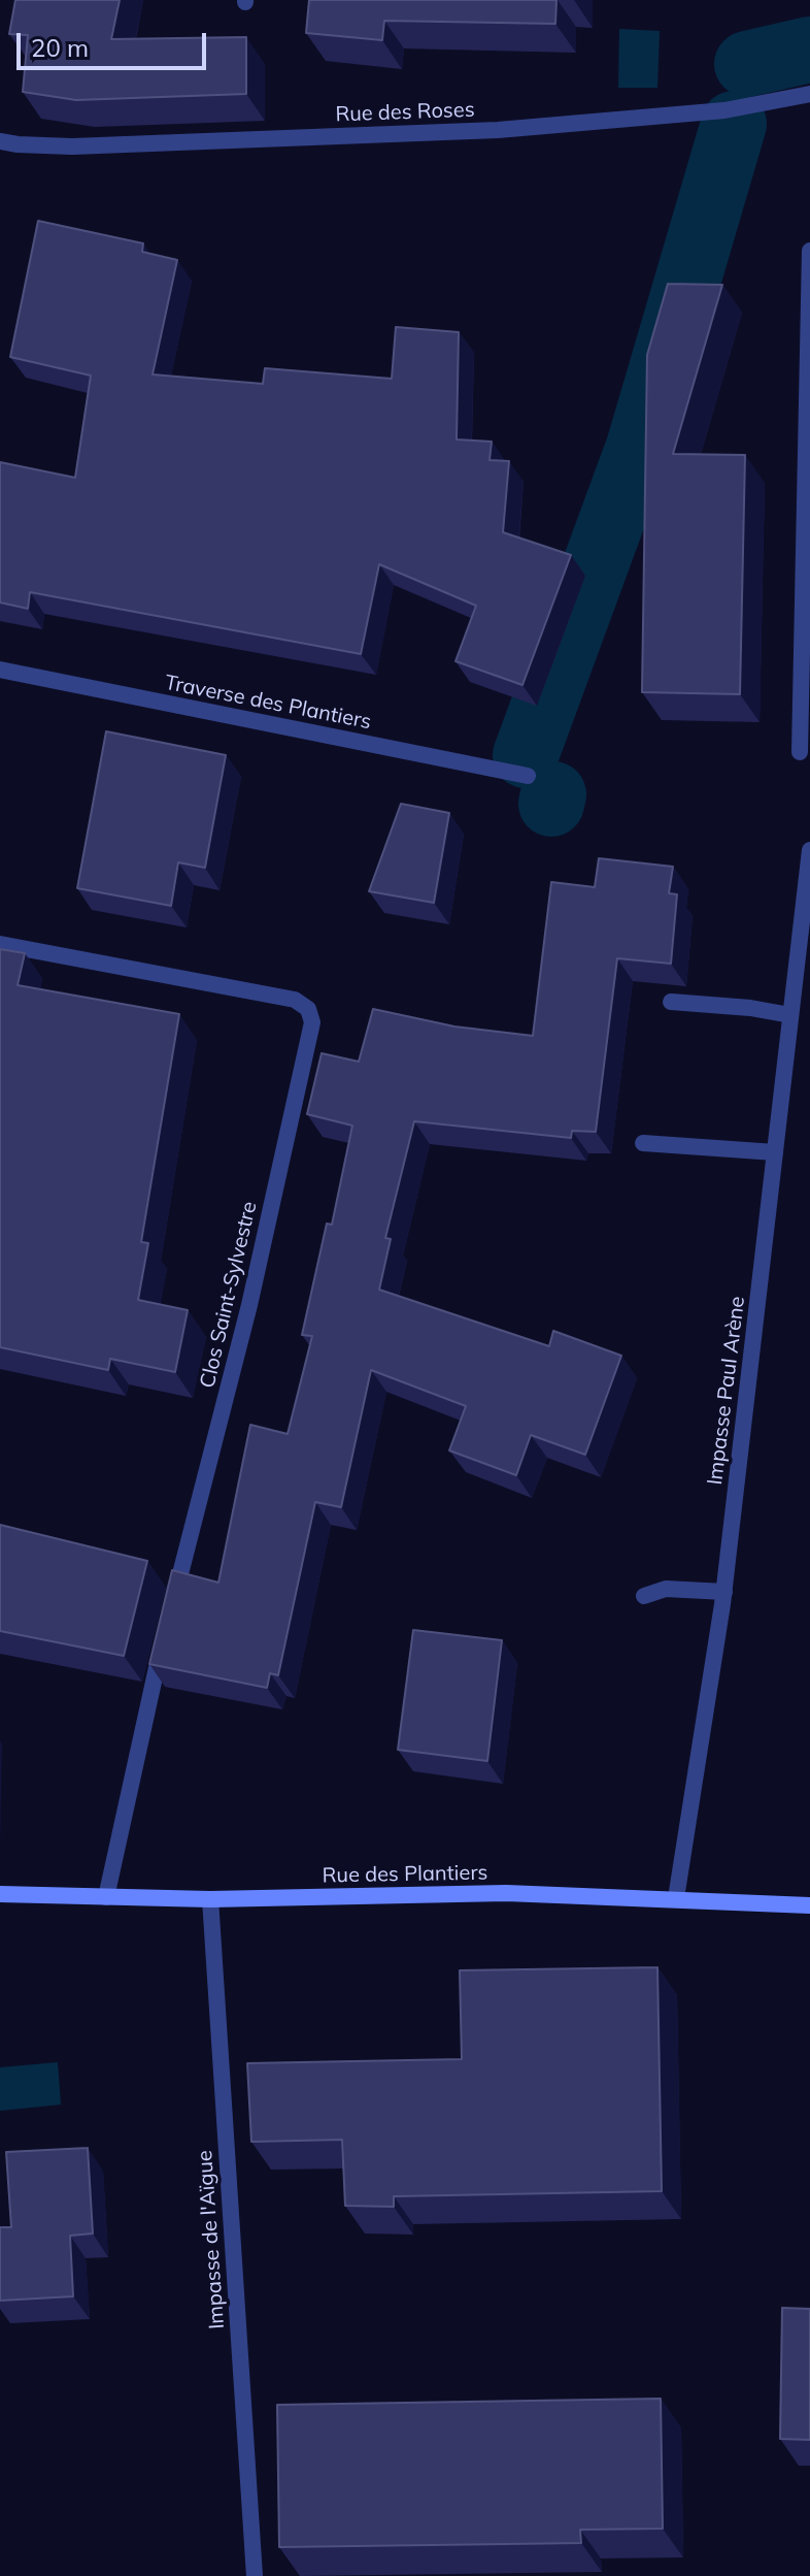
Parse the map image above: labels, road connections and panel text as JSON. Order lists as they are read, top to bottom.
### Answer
{
  "streets": {
    "street": [
      "Rue des Roses",
      "Traverse des Plantiers",
      "Clos Saint-Sylvestre",
      "Impasse Paul Arène",
      "Rue des Plantiers",
      "Impasse de l'Aïgue"
    ]
  },
  "crossings": [
    ["Impasse Paul Arène", "Rue des Plantiers"],
    ["Rue des Plantiers", "Impasse de l'Aïgue"]
  ],
  "scale_bar": "20 m"
}
